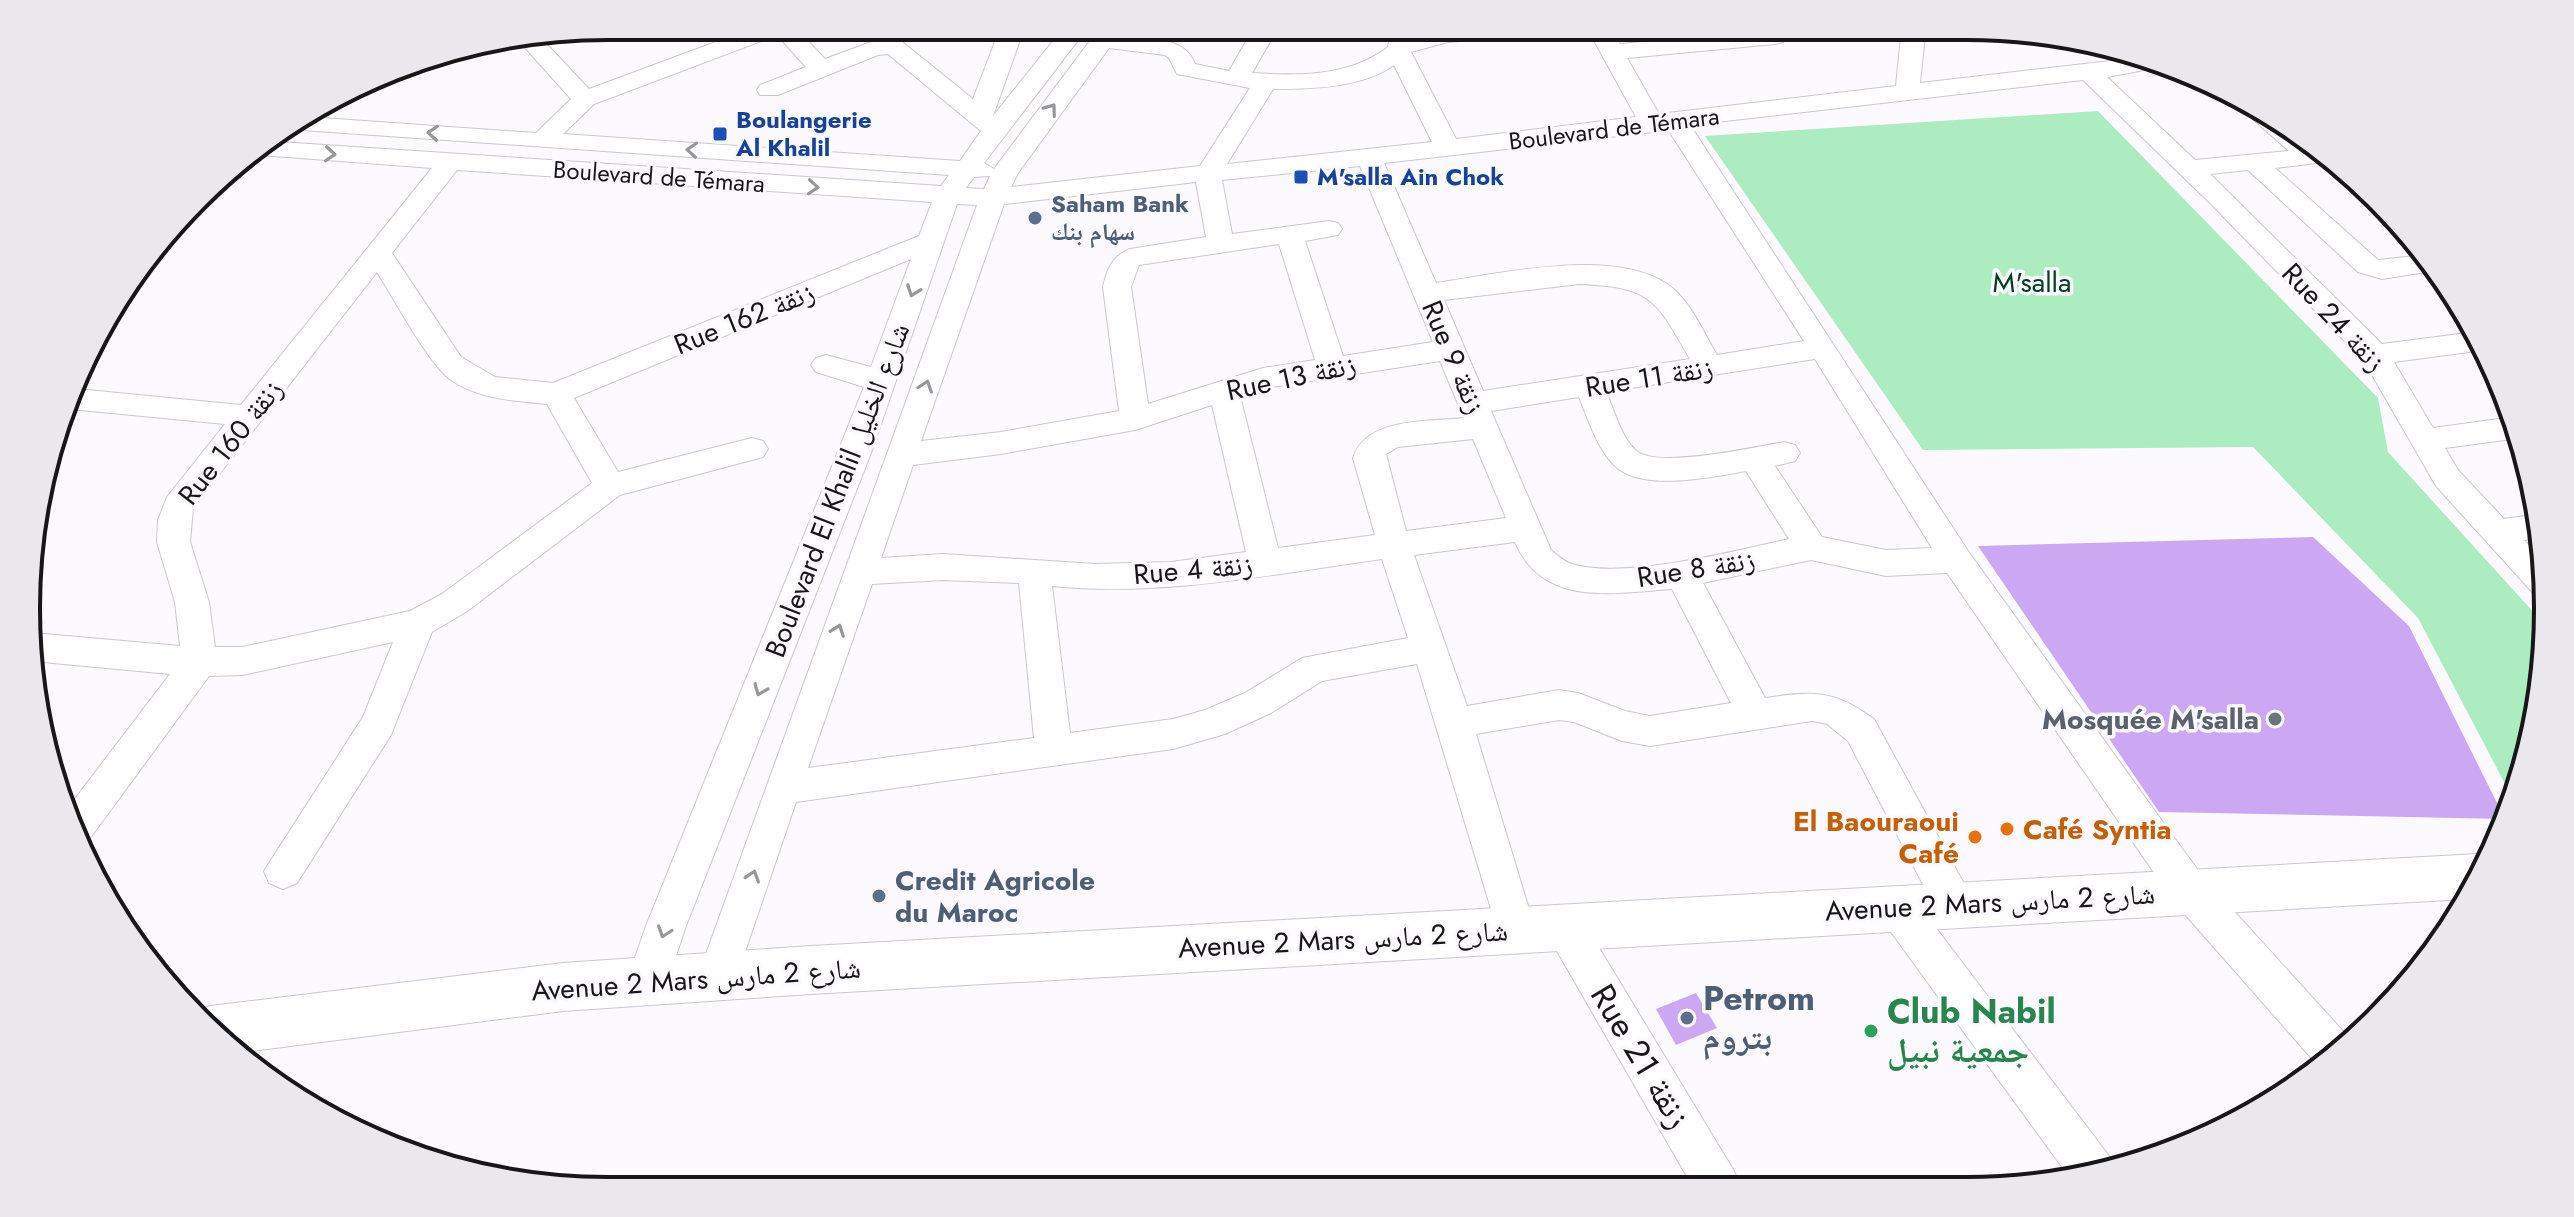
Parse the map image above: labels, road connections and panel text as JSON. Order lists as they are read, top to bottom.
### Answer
{
  "streets": {
    "main road": ["Avenue 2 Mars شارع 2 مارس"],
    "street": [
      "Boulevard de Témara",
      "Rue 24 زنقة",
      "Rue 162 زنقة",
      "Rue 9 زنقة",
      "Rue 13 زنقة",
      "Rue 11 زنقة",
      "Rue 160 زنقة",
      "Boulevard El Khalil شارع الخليل",
      "Rue 8 زنقة",
      "Rue 4 زنقة",
      "Rue 21 زنقة"
    ]
  },
  "crossings": [
    ["Boulevard de Témara", "Rue 24 زنقة"],
    ["Boulevard de Témara", "Rue 9 زنقة"],
    ["Boulevard de Témara", "Rue 160 زنقة"],
    ["Boulevard de Témara", "Boulevard El Khalil شارع الخليل"],
    ["Rue 162 زنقة", "Boulevard El Khalil شارع الخليل"],
    ["Rue 9 زنقة", "Rue 13 زنقة"],
    ["Rue 9 زنقة", "Rue 11 زنقة"],
    ["Rue 9 زنقة", "Rue 8 زنقة"],
    ["Rue 9 زنقة", "Rue 4 زنقة"],
    ["Rue 13 زنقة", "Boulevard El Khalil شارع الخليل"],
    ["Rue 11 زنقة", "Rue 4 زنقة"],
    ["Boulevard El Khalil شارع الخليل", "Rue 4 زنقة"],
    ["Boulevard El Khalil شارع الخليل", "Avenue 2 Mars شارع 2 مارس"],
    ["Rue 8 زنقة", "Rue 4 زنقة"],
    ["Avenue 2 Mars شارع 2 مارس", "Rue 21 زنقة"]
  ],
  "parks": ["M'salla"],
  "places": {
    "transit": ["Boulangerie Al Khalil", "M'salla Ain Chok"],
    "other": [
      "Saham Bank سهام بنك",
      "Mosquée M'salla",
      "Café Syntia",
      "El Baouraoui Café",
      "Credit Agricole du Maroc",
      "Petrom بتروم",
      "Club Nabil جمعية نبيل"
    ]
  }
}
